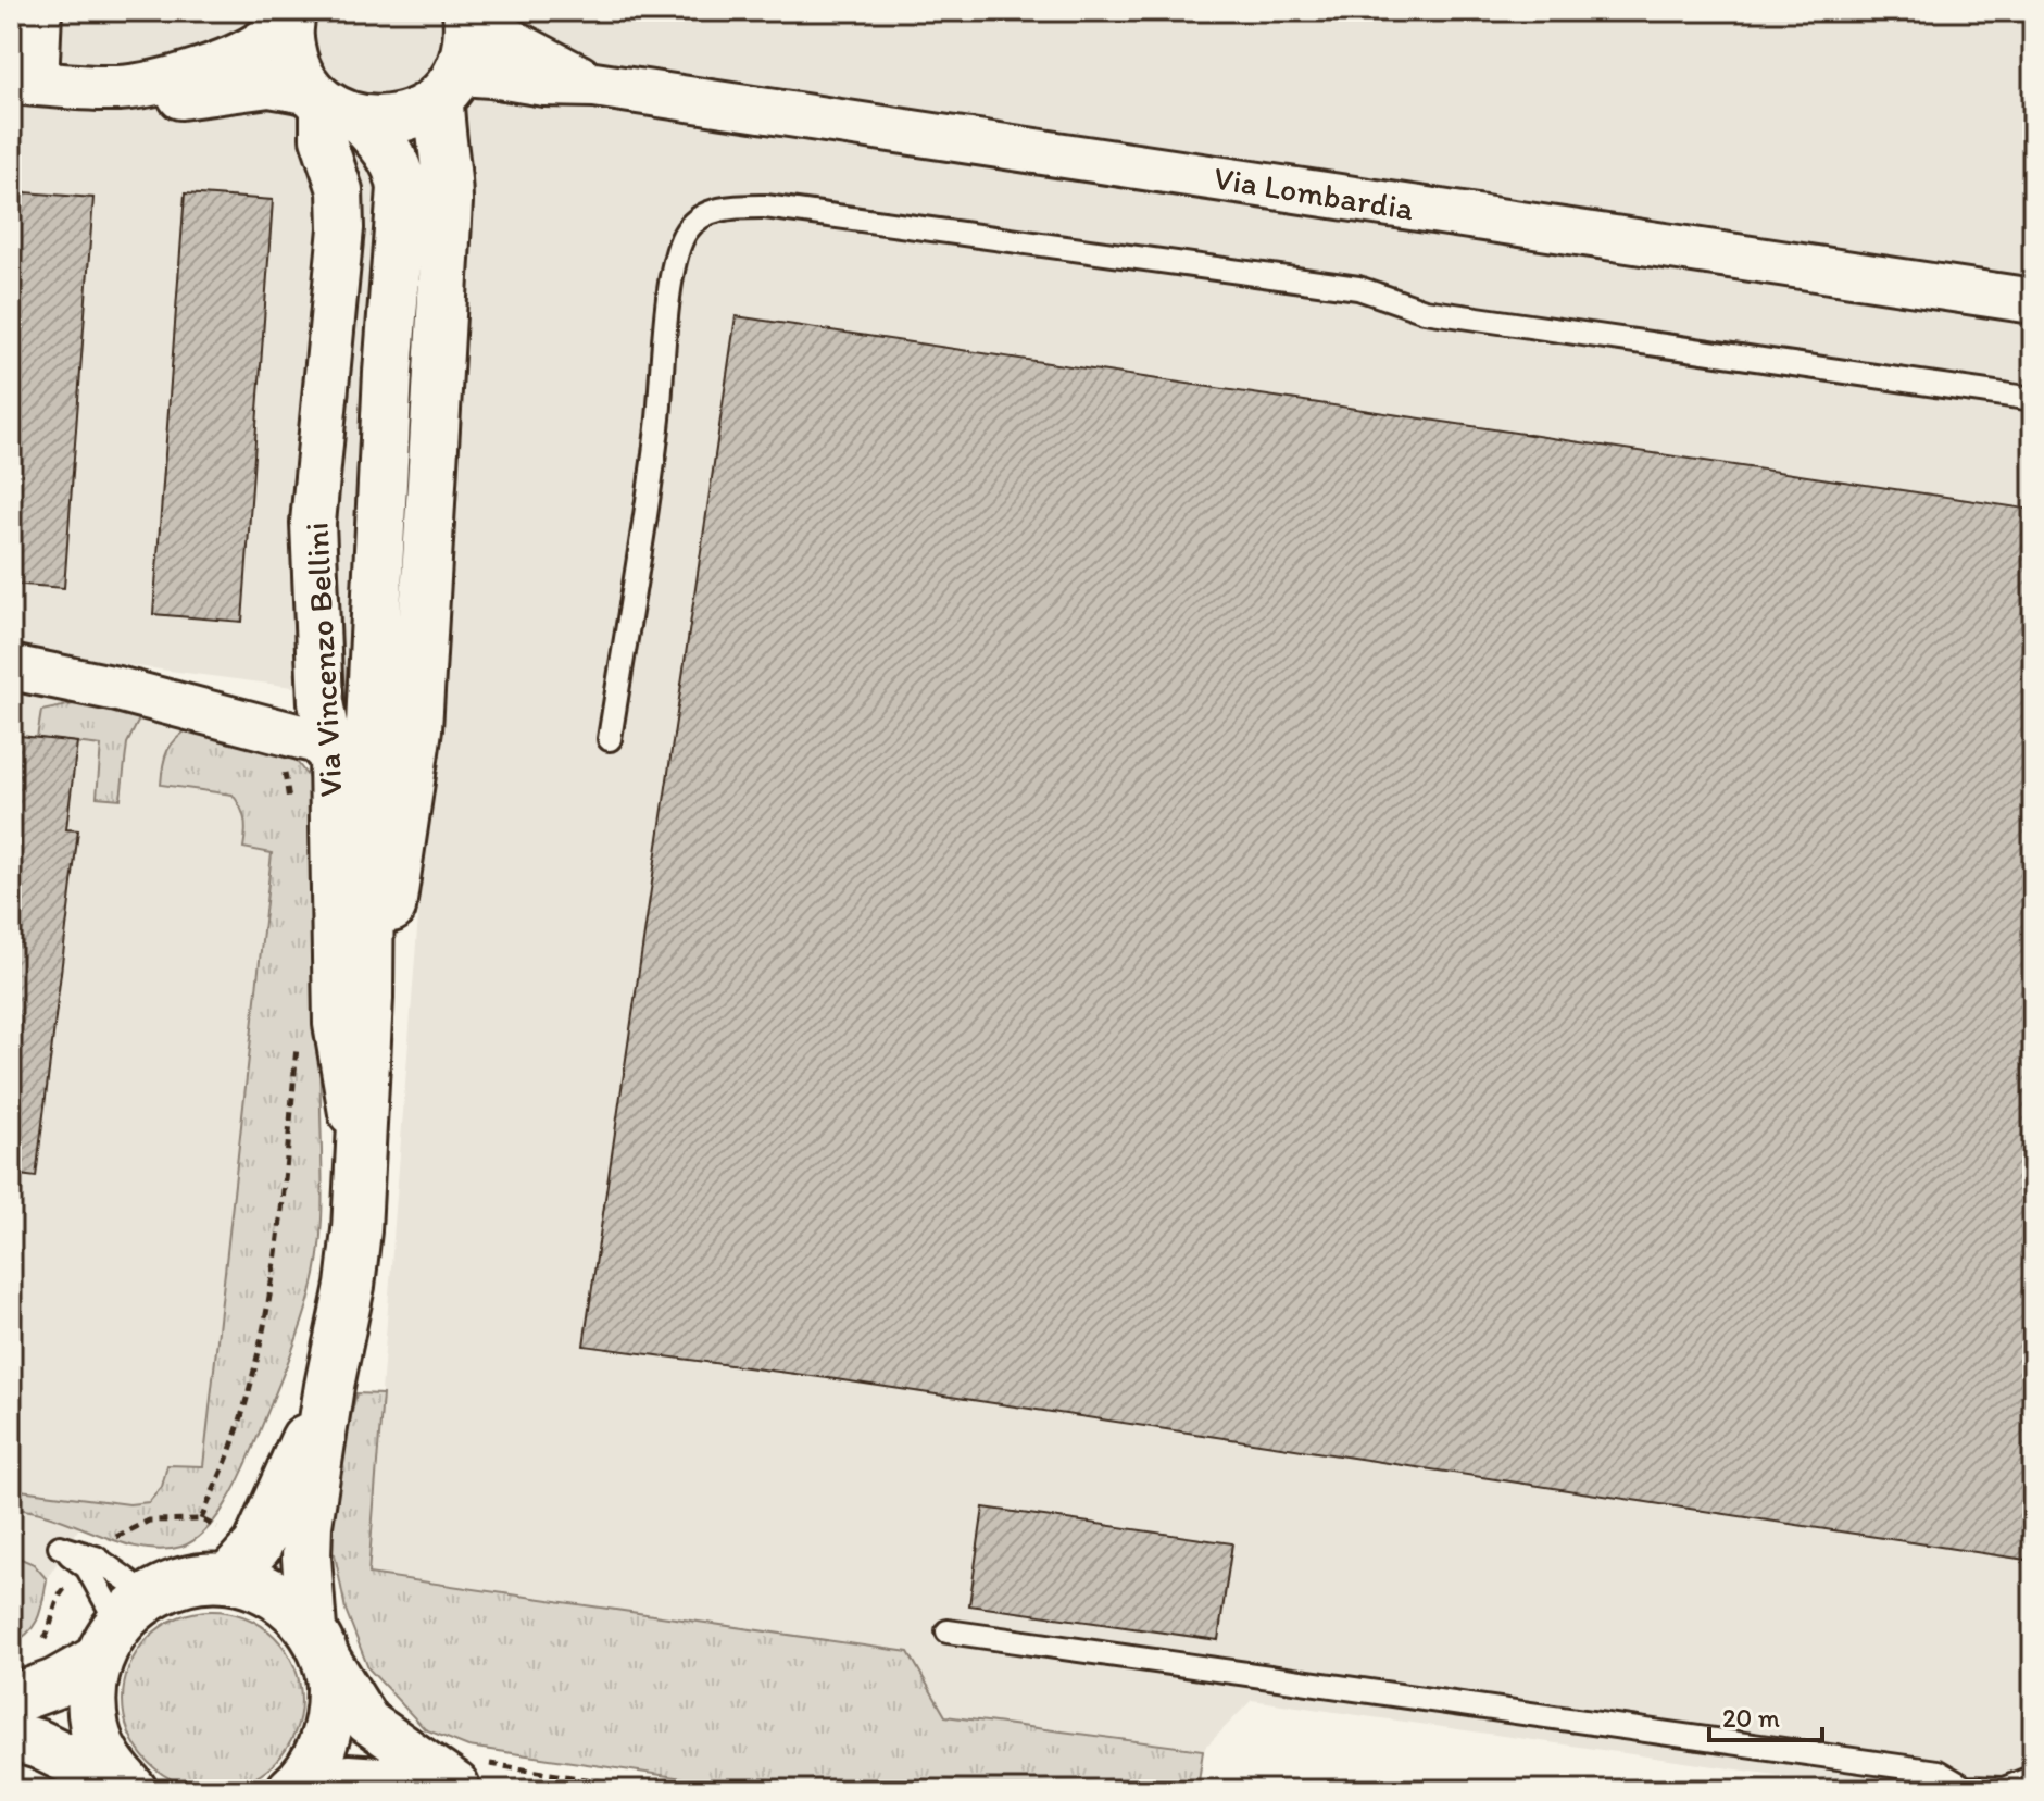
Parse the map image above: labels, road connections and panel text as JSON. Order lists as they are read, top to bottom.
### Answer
{
  "streets": {
    "street": ["Via Lombardia", "Via Vincenzo Bellini"]
  },
  "scale_bar": "20 m"
}
